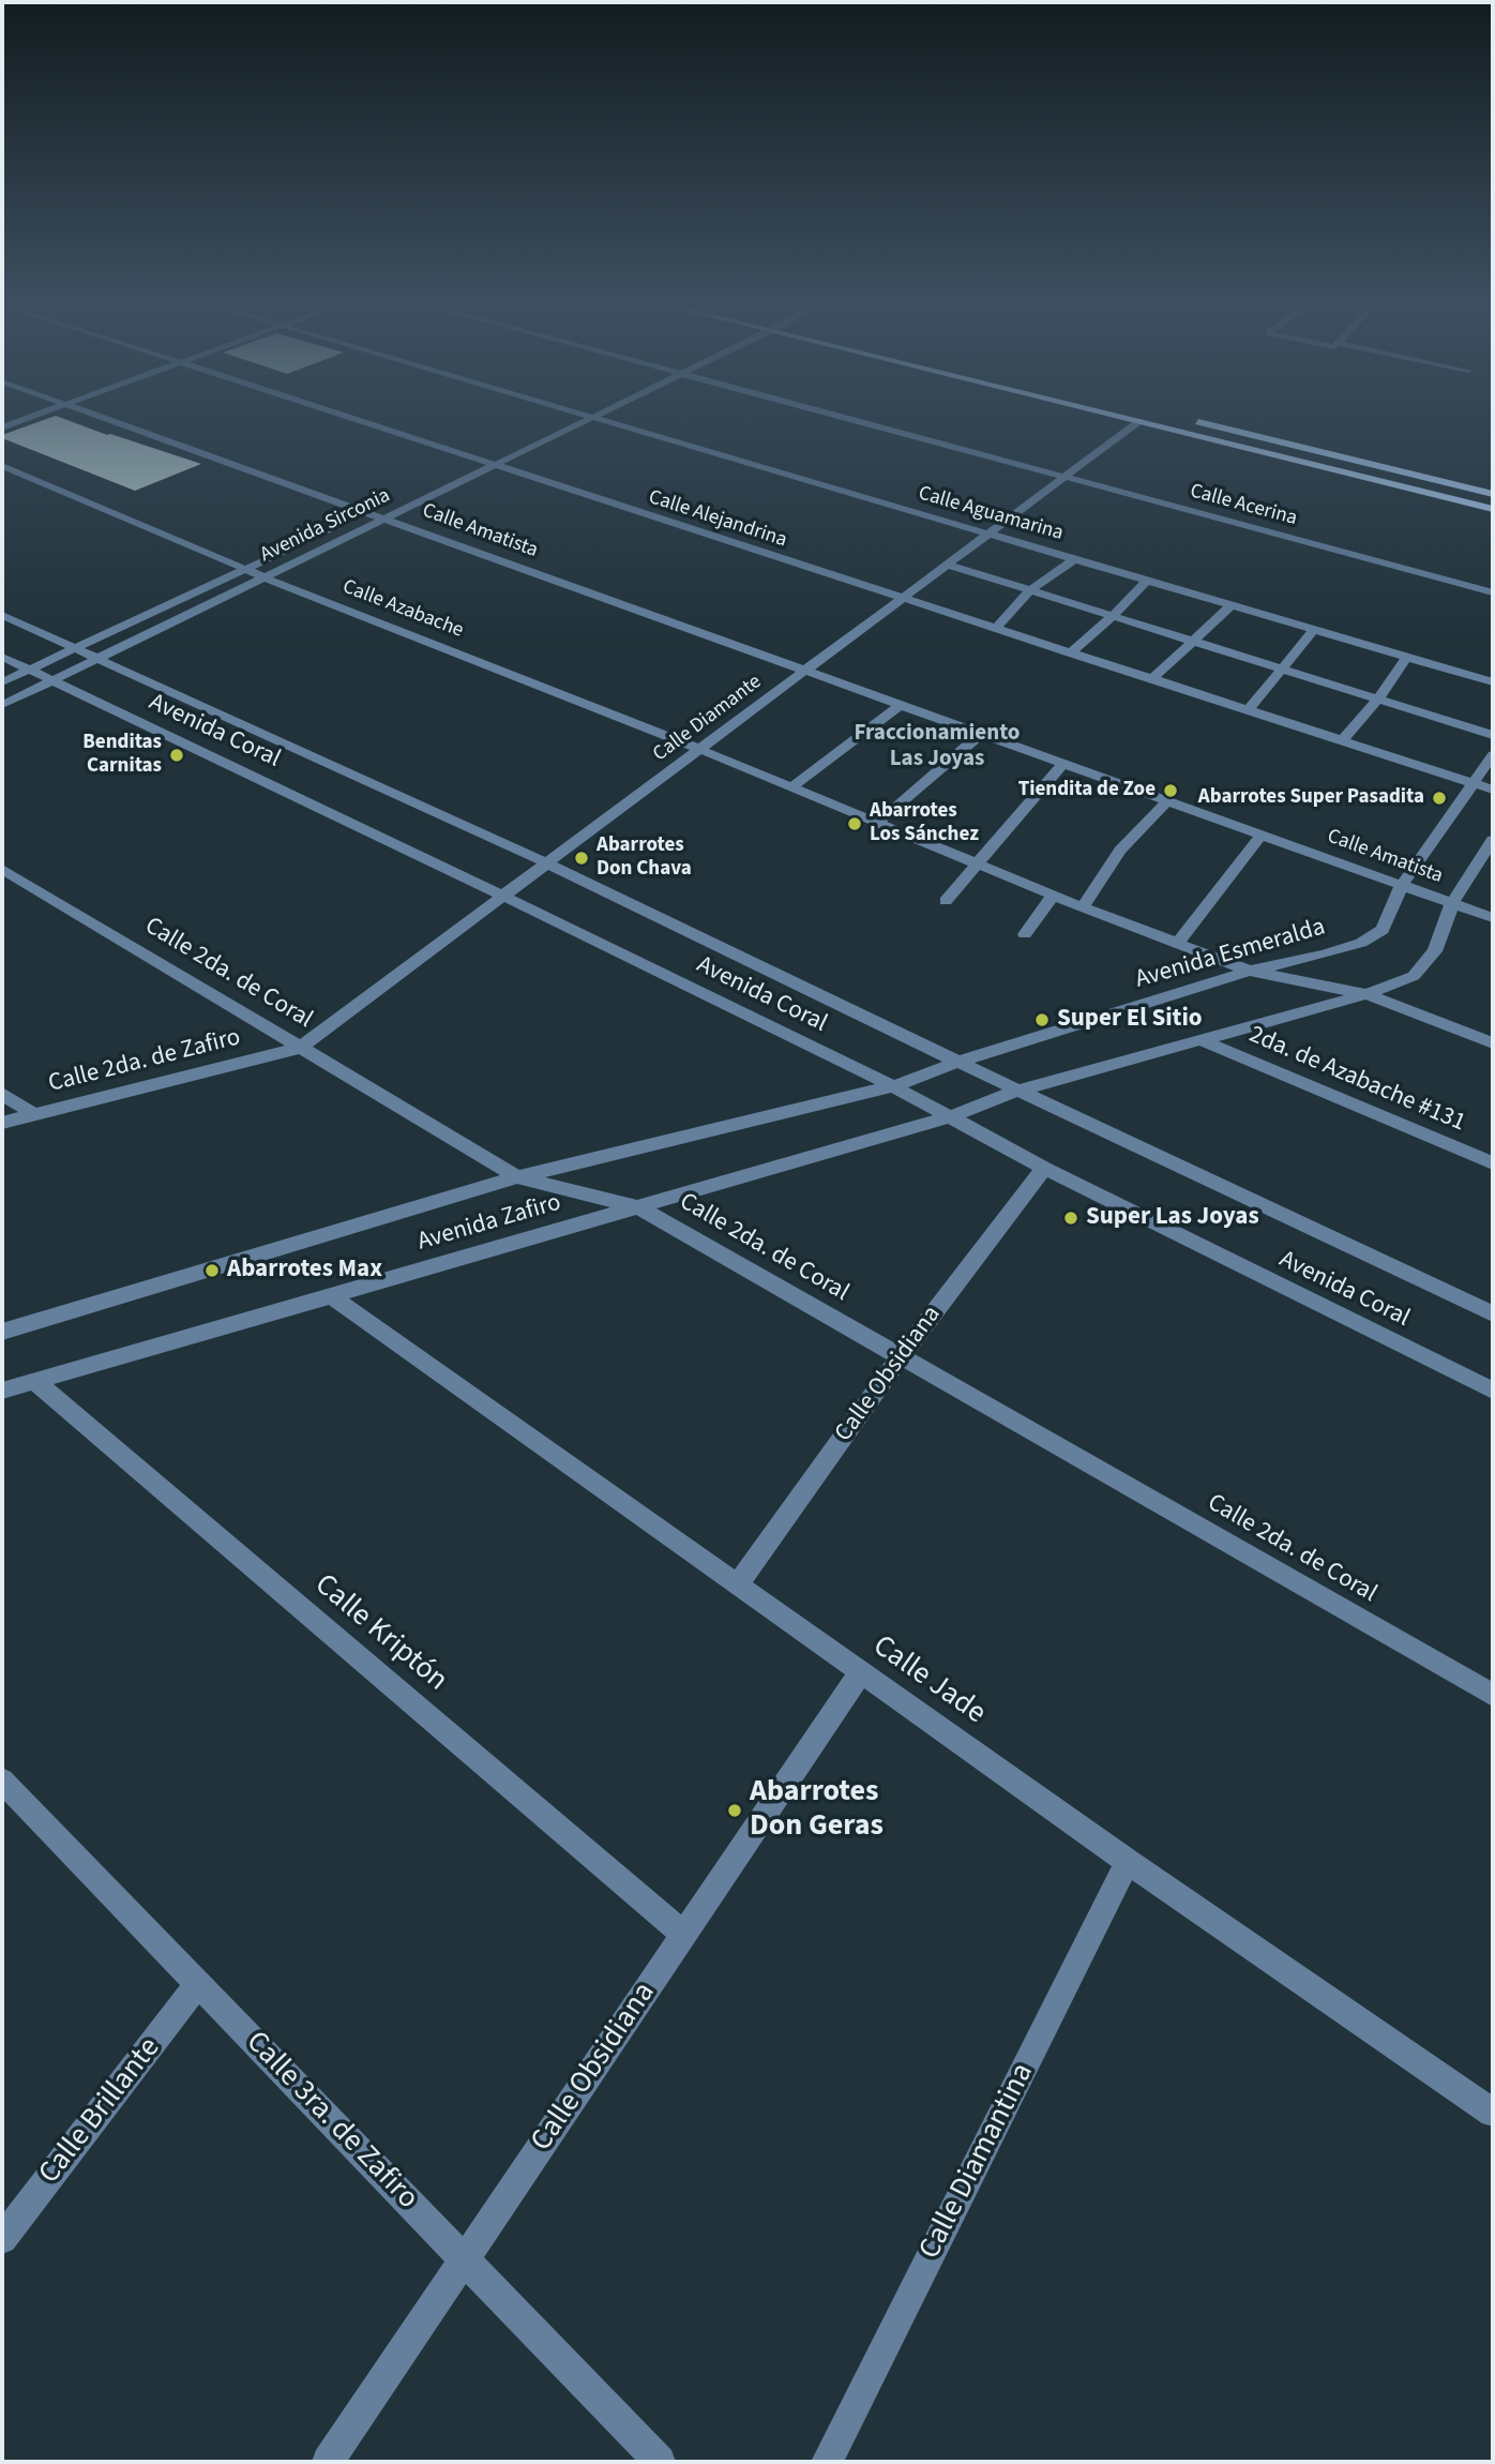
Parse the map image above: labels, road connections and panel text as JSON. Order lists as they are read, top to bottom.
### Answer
{
  "streets": {
    "street": [
      "Calle Acerina",
      "Calle Aguamarina",
      "Calle Alejandrina",
      "Avenida Sirconia",
      "Calle Amatista",
      "Calle Azabache",
      "Calle Diamante",
      "Avenida Coral",
      "Avenida Esmeralda",
      "Calle 2da. de Coral",
      "Calle 2da. de Zafiro",
      "2da. de Azabache #131",
      "Avenida Zafiro",
      "Calle Obsidiana",
      "Calle Kriptón",
      "Calle Jade",
      "Calle Brillante",
      "Calle 3ra. de Zafiro",
      "Calle Diamantina"
    ]
  },
  "crossings": [
    ["Calle Acerina", "Calle Diamante"],
    ["Calle Aguamarina", "Calle Diamante"],
    ["Calle Alejandrina", "Avenida Sirconia"],
    ["Calle Alejandrina", "Calle Diamante"],
    ["Calle Alejandrina", "Avenida Esmeralda"],
    ["Avenida Sirconia", "Calle Amatista"],
    ["Avenida Sirconia", "Calle Azabache"],
    ["Avenida Sirconia", "Avenida Coral"],
    ["Calle Amatista", "Calle Diamante"],
    ["Calle Amatista", "Avenida Esmeralda"],
    ["Calle Azabache", "Calle Diamante"],
    ["Calle Azabache", "Avenida Esmeralda"],
    ["Calle Diamante", "Avenida Coral"],
    ["Calle Diamante", "Calle 2da. de Coral"],
    ["Calle Diamante", "Calle 2da. de Zafiro"],
    ["Avenida Coral", "Avenida Esmeralda"],
    ["Avenida Coral", "Avenida Zafiro"],
    ["Avenida Coral", "Calle Obsidiana"],
    ["Avenida Esmeralda", "Avenida Zafiro"],
    ["Calle 2da. de Coral", "Calle 2da. de Zafiro"],
    ["Calle 2da. de Coral", "Avenida Zafiro"],
    ["Calle 2da. de Coral", "Calle Obsidiana"],
    ["Avenida Zafiro", "Calle Kriptón"],
    ["Avenida Zafiro", "Calle Jade"],
    ["Calle Obsidiana", "Calle Kriptón"],
    ["Calle Obsidiana", "Calle Jade"],
    ["Calle Obsidiana", "Calle 3ra. de Zafiro"],
    ["Calle Jade", "Calle Diamantina"],
    ["Calle Brillante", "Calle 3ra. de Zafiro"]
  ],
  "districts": ["Fraccionamiento Las Joyas"],
  "places": [
    "Benditas Carnitas",
    "Tiendita de Zoe",
    "Abarrotes Super Pasadita",
    "Abarrotes Los Sánchez",
    "Abarrotes Don Chava",
    "Super El Sitio",
    "Super Las Joyas",
    "Abarrotes Max",
    "Abarrotes Don Geras"
  ]
}
